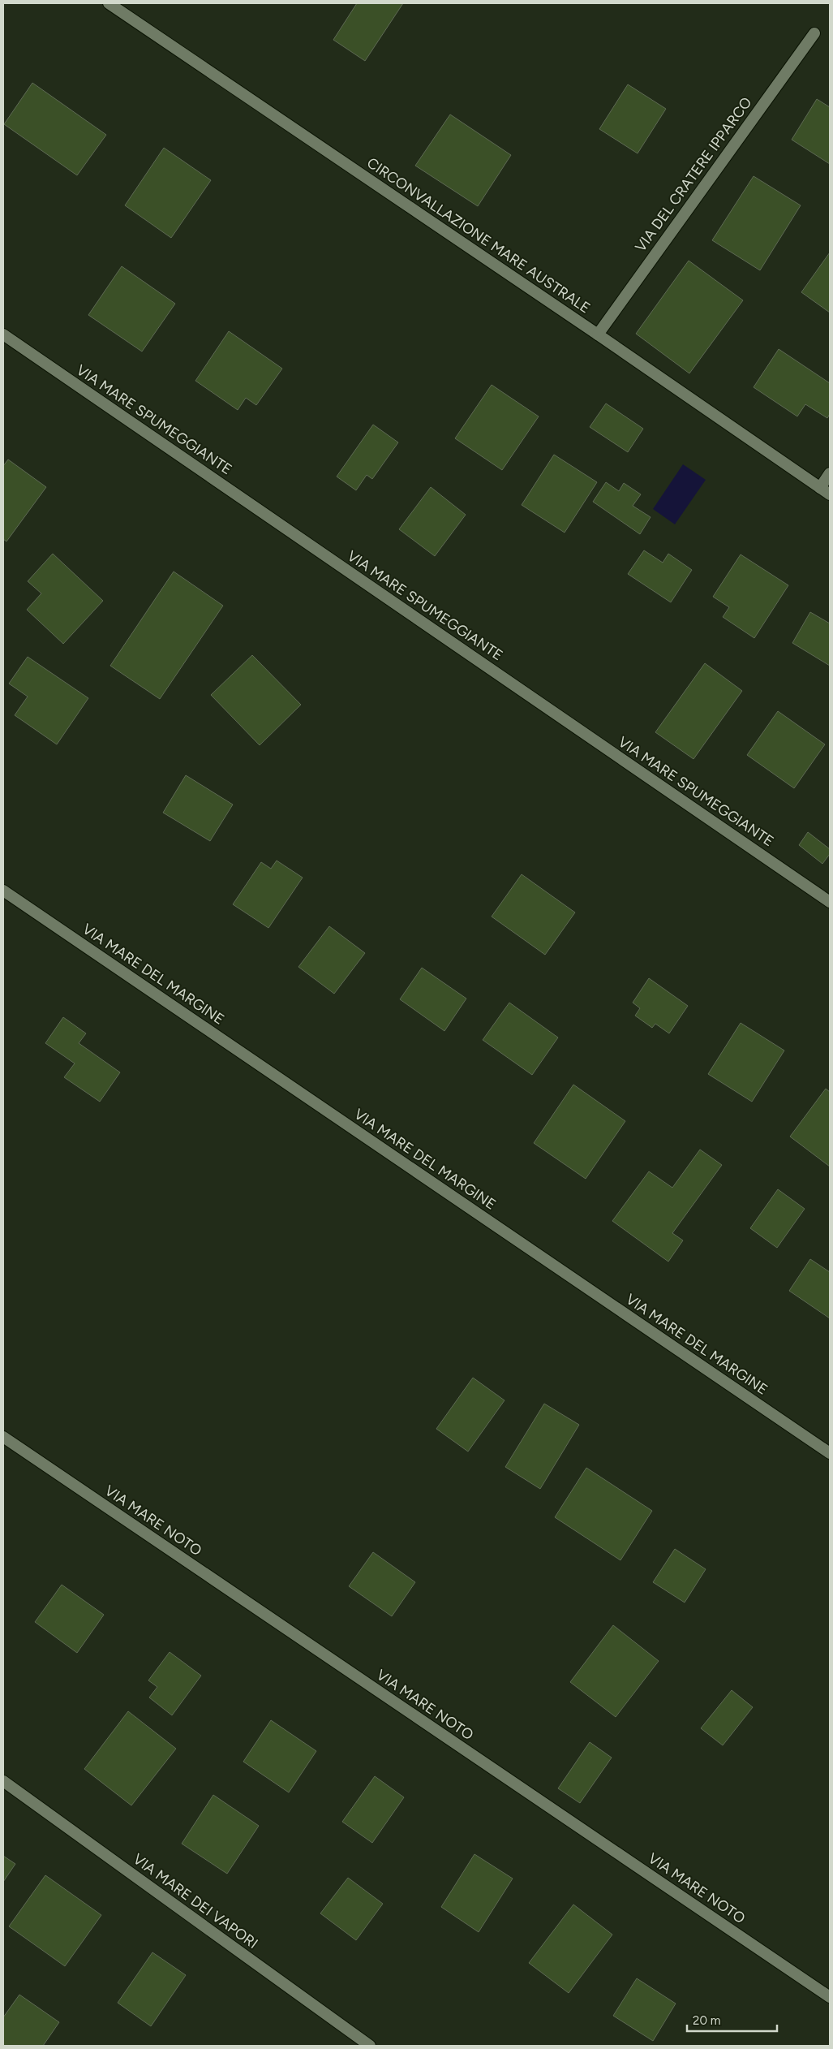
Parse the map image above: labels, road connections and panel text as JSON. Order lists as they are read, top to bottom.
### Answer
{
  "streets": {
    "street": [
      "VIA DEL CRATERE IPPARCO",
      "CIRCONVALLAZIONE MARE AUSTRALE",
      "VIA MARE SPUMEGGIANTE",
      "VIA MARE DEL MARGINE",
      "VIA MARE NOTO",
      "VIA MARE DEI VAPORI"
    ]
  },
  "crossings": [
    ["VIA DEL CRATERE IPPARCO", "CIRCONVALLAZIONE MARE AUSTRALE"]
  ],
  "scale_bar": "20 m"
}
